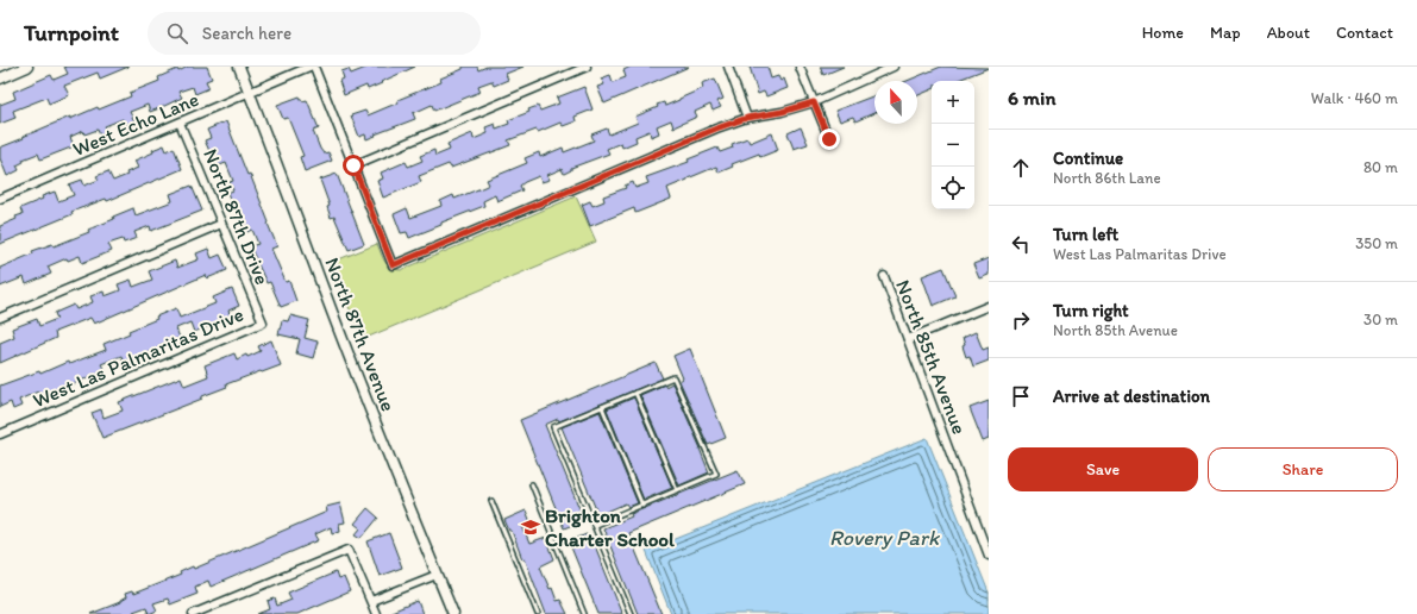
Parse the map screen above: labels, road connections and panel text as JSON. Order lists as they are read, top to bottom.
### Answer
{
  "streets": {
    "street": [
      "West Echo Lane",
      "North 87th Drive",
      "North 87th Avenue",
      "West Las Palmaritas Drive",
      "North 85th Avenue"
    ]
  },
  "crossings": [
    ["West Echo Lane", "North 87th Drive"],
    ["West Echo Lane", "North 87th Avenue"],
    ["North 87th Drive", "West Las Palmaritas Drive"]
  ],
  "water": ["Rovery Park"],
  "places": {
    "school or university": ["Brighton Charter School"]
  },
  "north": "top",
  "page": {
    "header": "Turnpoint",
    "search": "Search here",
    "nav": [
      "Home",
      "Map",
      "About",
      "Contact"
    ],
    "heading": ["6 min", "Walk · 460 m"],
    "map_buttons": ["+", "−"],
    "list": [
      ["Continue", "North 86th Lane", "80 m"],
      ["Turn left", "West Las Palmaritas Drive", "350 m"],
      ["Turn right", "North 85th Avenue", "30 m"],
      "Arrive at destination"
    ],
    "buttons": ["Save", "Share"]
  }
}
